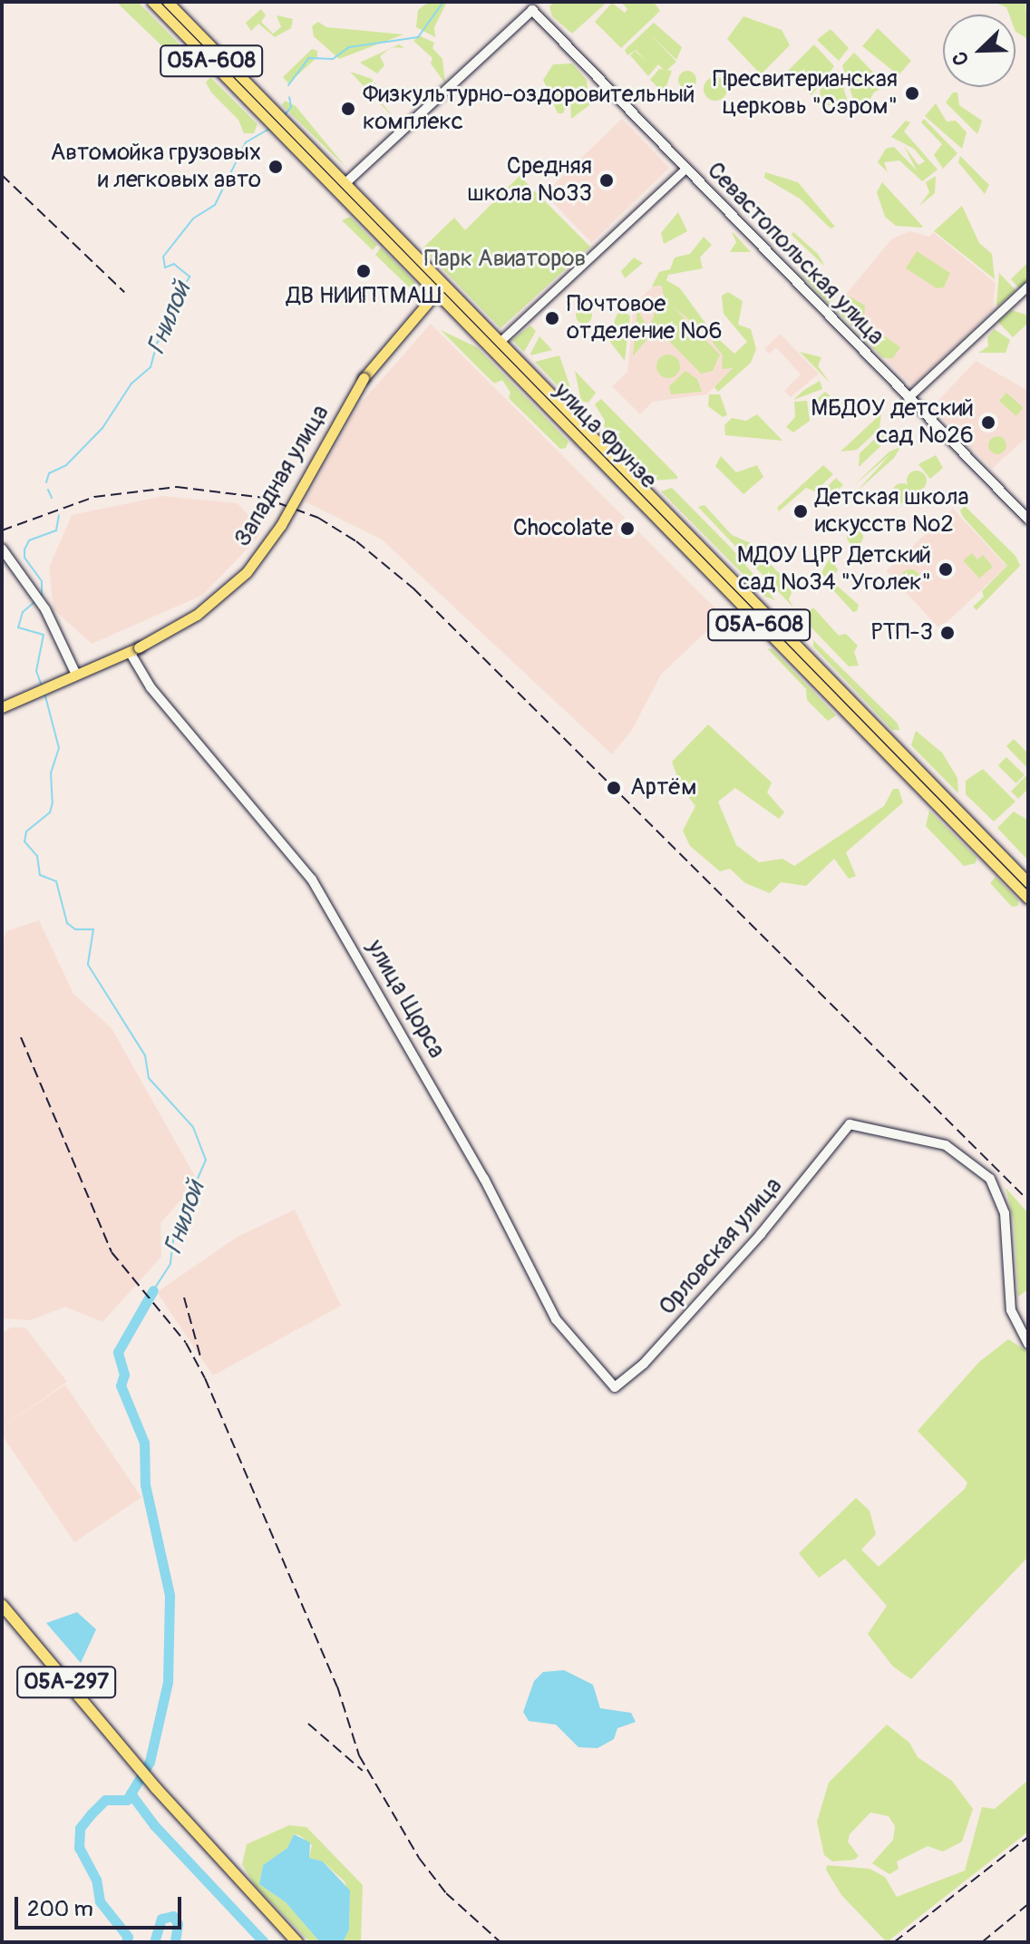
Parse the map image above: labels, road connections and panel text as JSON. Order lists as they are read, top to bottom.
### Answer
{
  "streets": {
    "highway": ["05А-297"],
    "main road": [
      "05А-608",
      "Севастопольская улица",
      "улица Фрунзе",
      "Западная улица",
      "улица Щорса",
      "Орловская улица"
    ]
  },
  "crossings": [
    ["Севастопольская улица", "улица Фрунзе"],
    ["улица Фрунзе", "Западная улица"],
    ["Западная улица", "улица Щорса"],
    ["улица Щорса", "Орловская улица"]
  ],
  "water": ["Гнилой"],
  "parks": ["Парк Авиаторов"],
  "places": [
    "Пресвитерианская церковь \"Сэром\"",
    "Физкультурно-оздоровительный комплекс",
    "Автомойка грузовых и легковых авто",
    "Средняя школа №33",
    "ДВ НИИПТМАШ",
    "Почтовое отделение №6",
    "МБДОУ детский сад №26",
    "Детская школа искусств №2",
    "Chocolate",
    "МДОУ ЦРР Детский сад №34 \"Уголек\"",
    "РТП-3",
    "Артём"
  ],
  "scale_bar": "200 m",
  "north": "bottom left"
}
